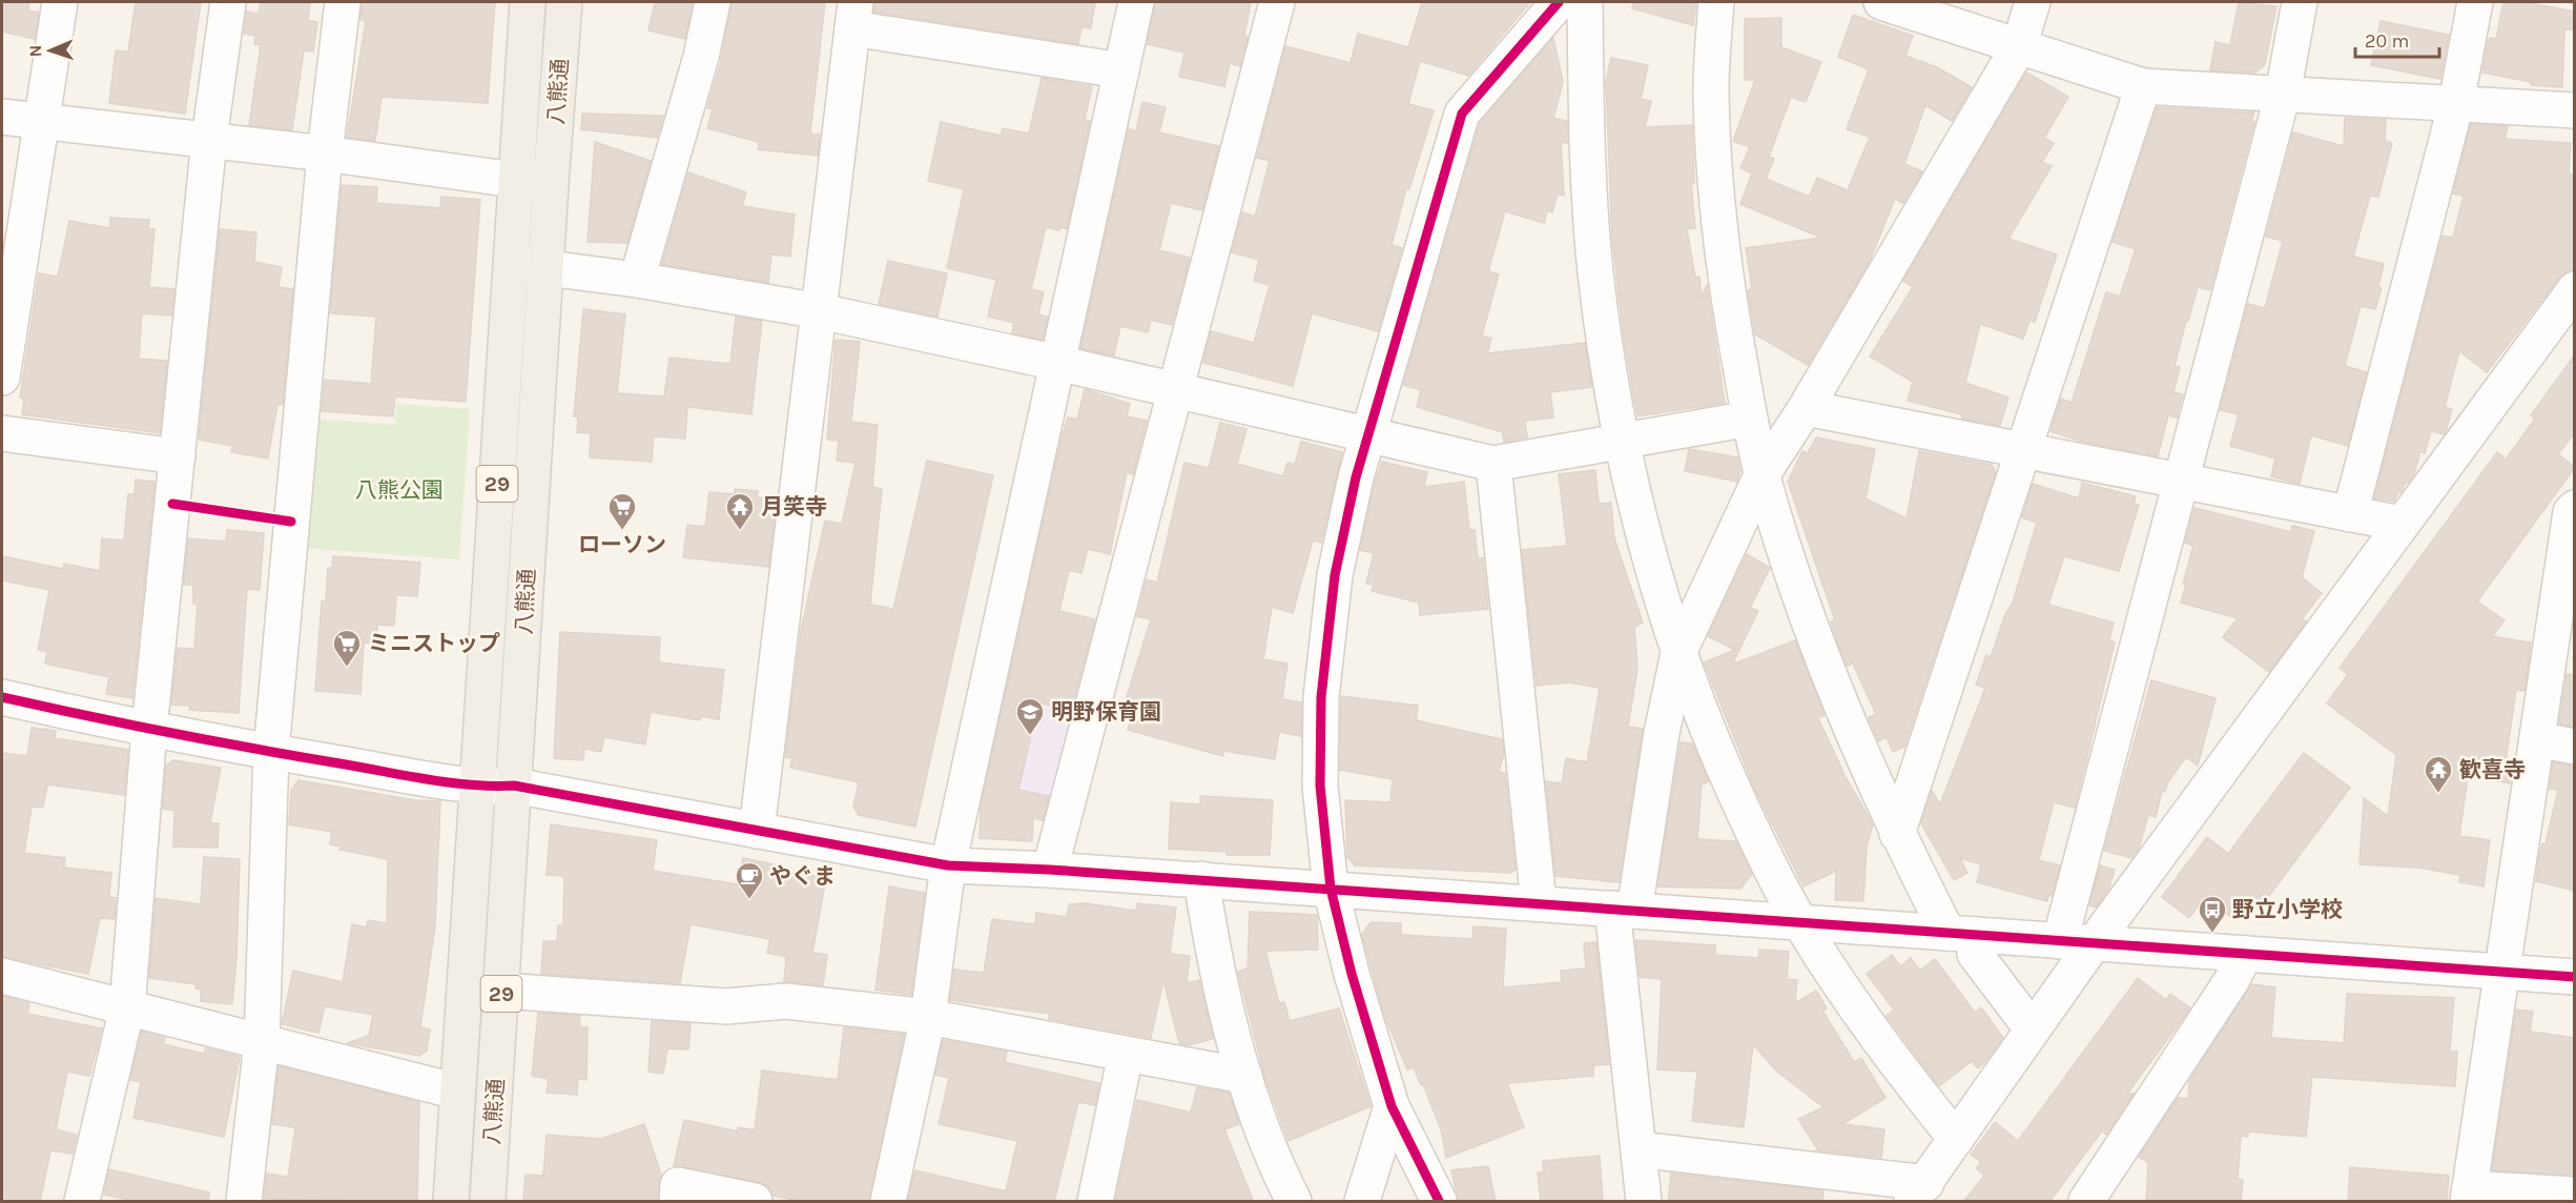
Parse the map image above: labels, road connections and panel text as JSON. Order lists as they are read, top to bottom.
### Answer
{
  "streets": {
    "main road": ["八熊通", "29"]
  },
  "parks": ["八熊公園"],
  "places": {
    "supermarket": ["ローソン", "ミニストップ"],
    "temple": ["月笑寺", "歓喜寺"],
    "school or university": ["明野保育園"],
    "cafe": ["やぐま"],
    "bus stop": ["野立小学校"]
  },
  "scale_bar": "20 m",
  "north": "left"
}
